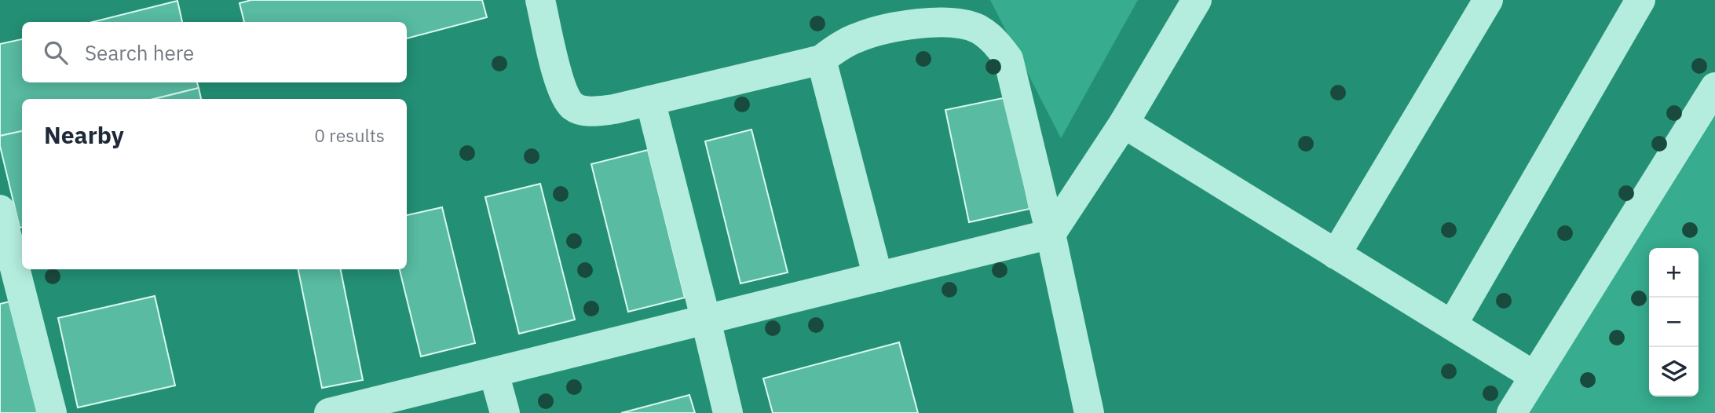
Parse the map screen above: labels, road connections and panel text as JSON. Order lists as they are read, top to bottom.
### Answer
{
  "page": {
    "search": "Search here",
    "heading": ["Nearby", "0 results"],
    "map_buttons": ["+", "−"]
  }
}
